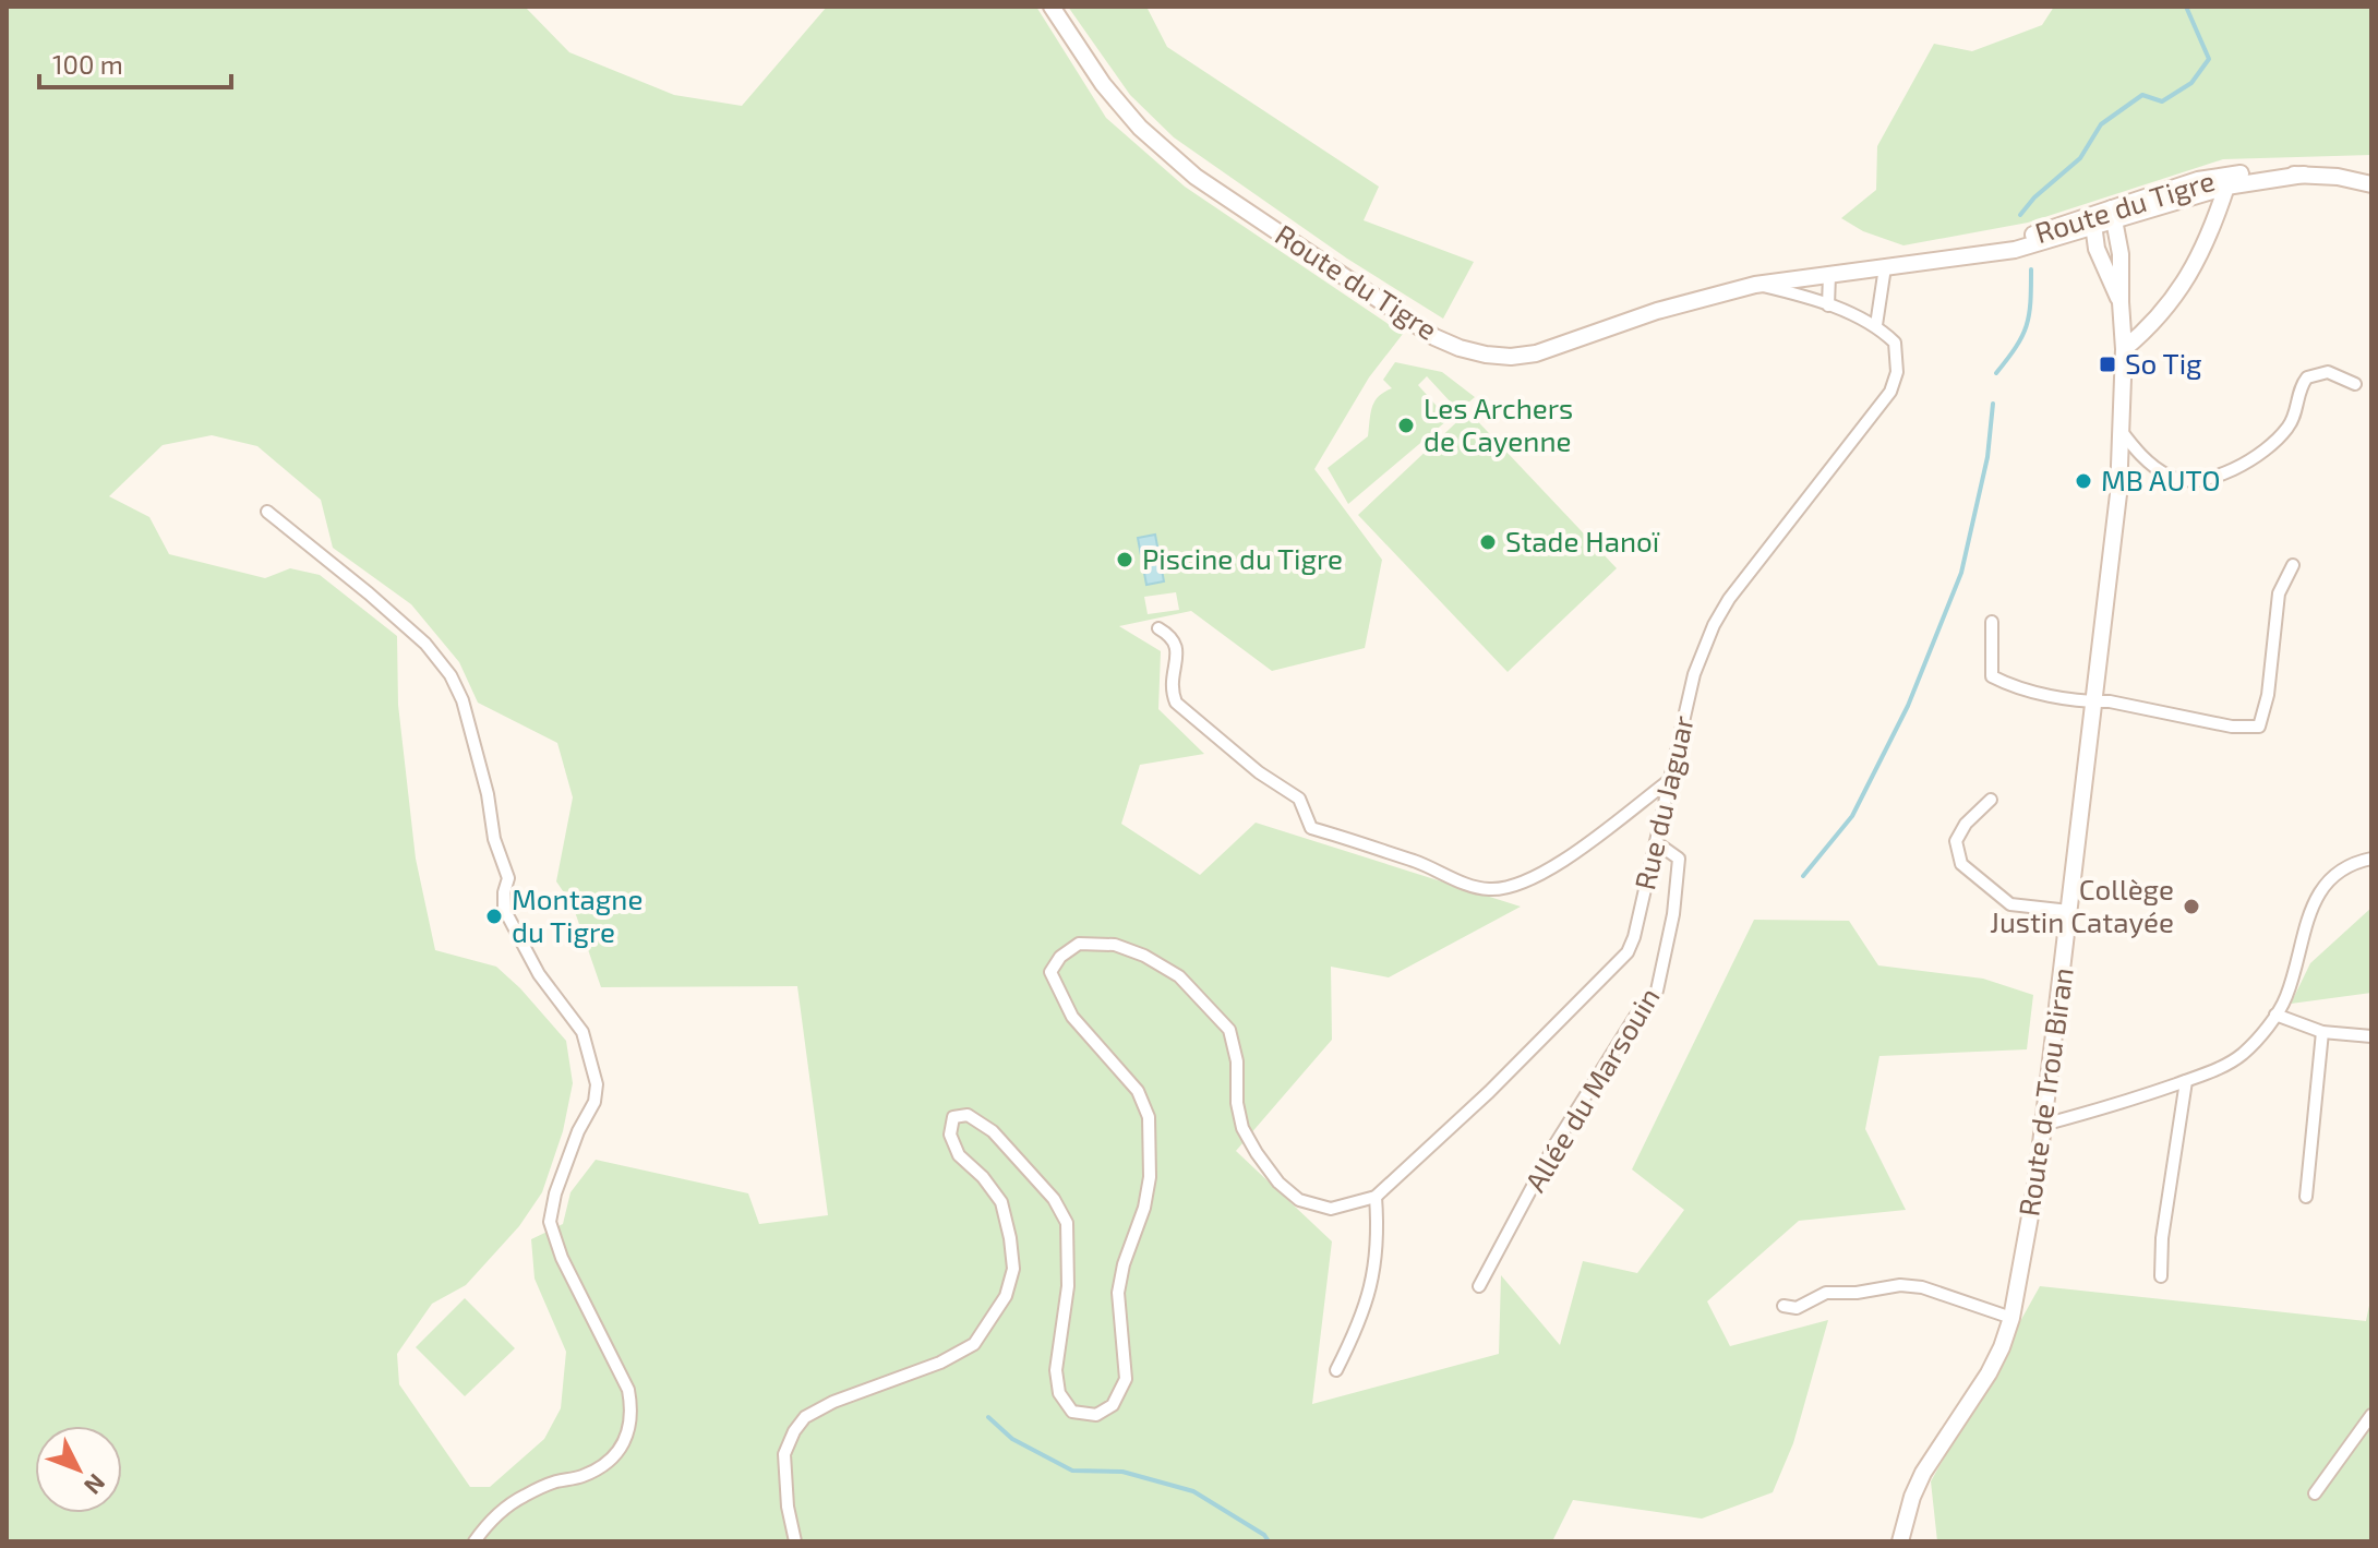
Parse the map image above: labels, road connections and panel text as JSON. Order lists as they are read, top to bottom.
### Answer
{
  "streets": {
    "main road": ["Route du Tigre", "Route de Trou Biran"],
    "street": ["Rue du Jaguar", "Allée du Marsouin"]
  },
  "crossings": [
    ["Route du Tigre", "Route de Trou Biran"],
    ["Rue du Jaguar", "Allée du Marsouin"]
  ],
  "places": {
    "transit": ["So Tig"],
    "other": [
      "Les Archers de Cayenne",
      "MB AUTO",
      "Stade Hanoï",
      "Piscine du Tigre",
      "Collège Justin Catayée",
      "Montagne du Tigre"
    ]
  },
  "scale_bar": "100 m",
  "north": "bottom right"
}
